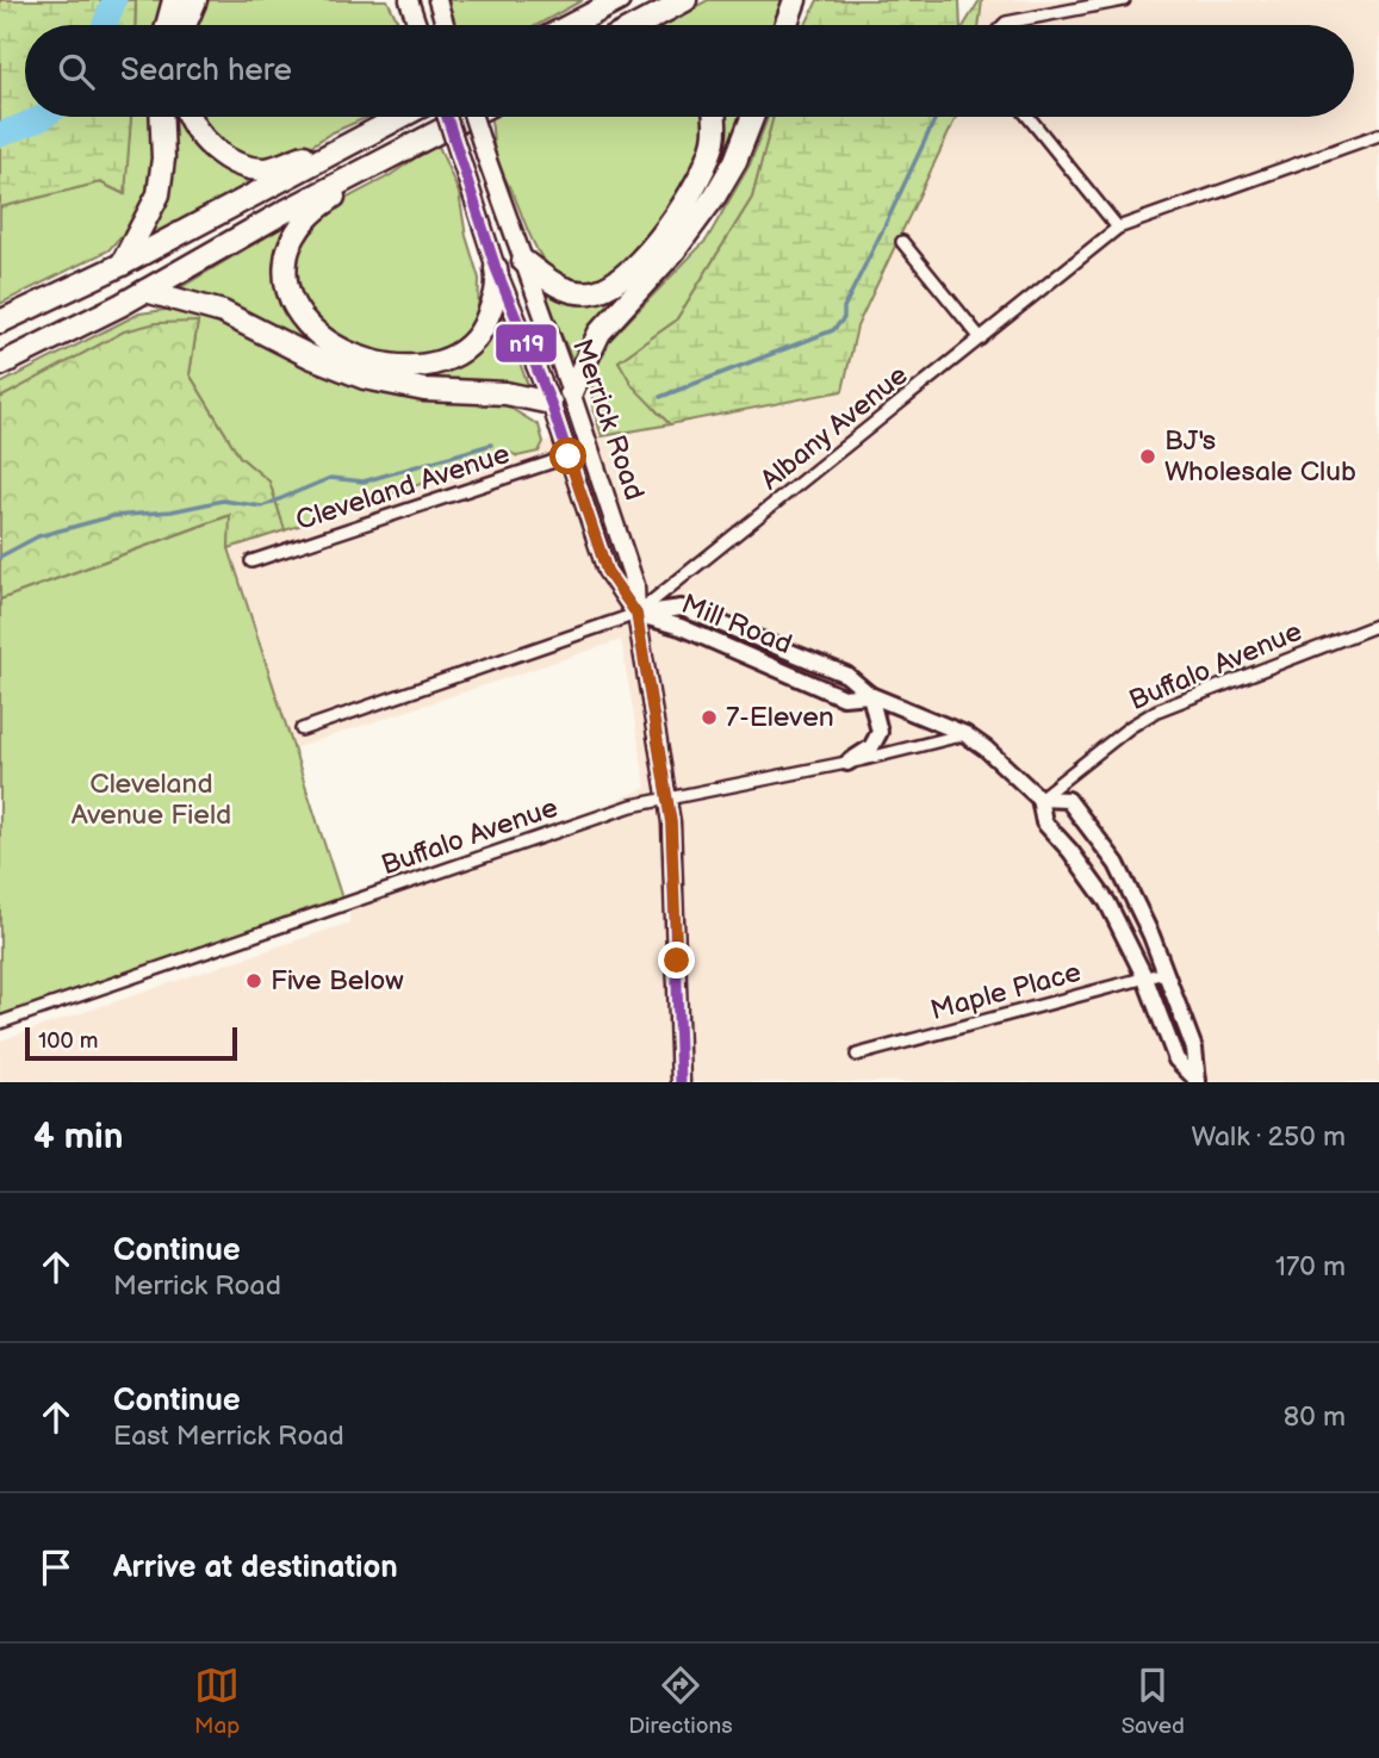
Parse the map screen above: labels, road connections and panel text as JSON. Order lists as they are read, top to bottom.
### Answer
{
  "streets": {
    "main road": ["Merrick Road", "Mill Road"],
    "street": [
      "Albany Avenue",
      "Cleveland Avenue",
      "Buffalo Avenue",
      "Maple Place"
    ]
  },
  "crossings": [
    ["Merrick Road", "Albany Avenue"],
    ["Merrick Road", "Cleveland Avenue"],
    ["Merrick Road", "Mill Road"],
    ["Merrick Road", "Buffalo Avenue"],
    ["Albany Avenue", "Mill Road"],
    ["Mill Road", "Buffalo Avenue"],
    ["Mill Road", "Maple Place"]
  ],
  "parks": ["Cleveland Avenue Field"],
  "places": ["BJ's Wholesale Club", "7-Eleven", "Five Below"],
  "lines": ["transit line n19"],
  "scale_bar": "100 m",
  "page": {
    "search": "Search here",
    "scale": "100 m",
    "heading": ["4 min", "Walk · 250 m"],
    "list": [
      ["Continue", "Merrick Road", "170 m"],
      ["Continue", "East Merrick Road", "80 m"],
      "Arrive at destination"
    ],
    "nav": ["Map", "Directions", "Saved"]
  }
}
